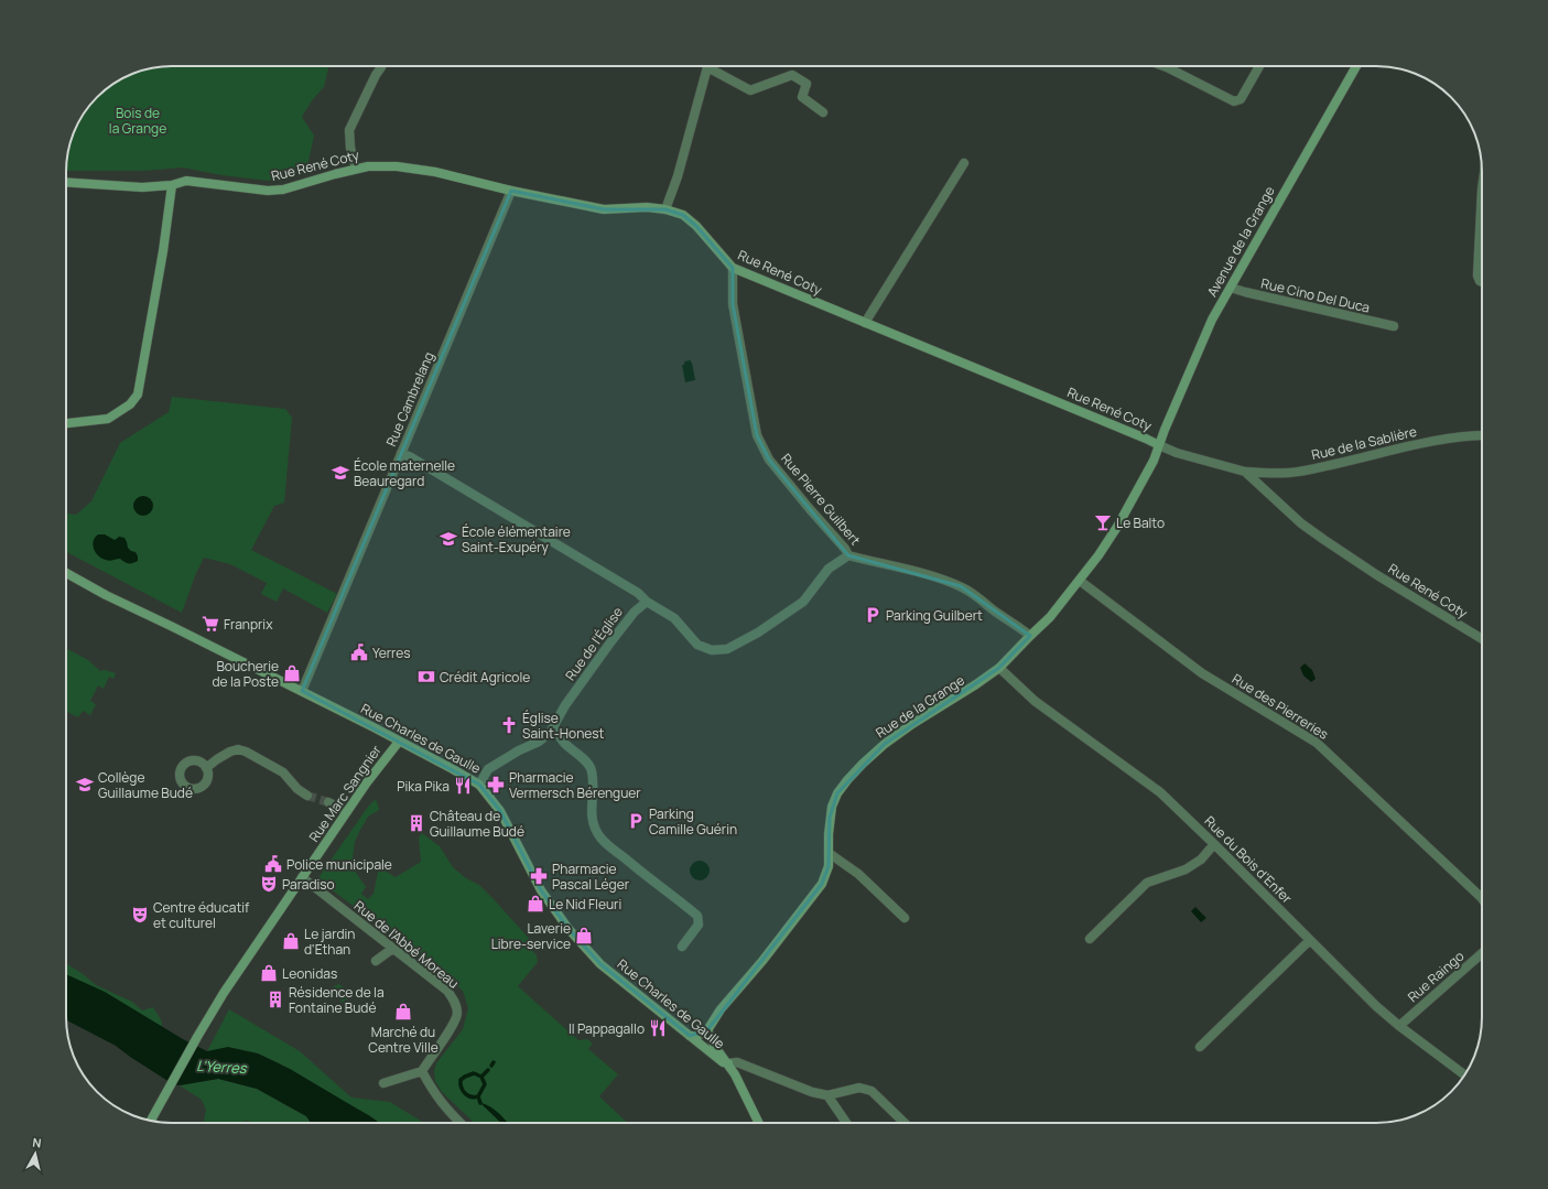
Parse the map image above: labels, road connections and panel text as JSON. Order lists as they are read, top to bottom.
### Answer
{
  "streets": {
    "street": [
      "Rue René Coty",
      "Avenue de la Grange",
      "Rue Cino Del Duca",
      "Rue Cambrelang",
      "Rue de la Sablière",
      "Rue Pierre Guilbert",
      "Rue de l'Église",
      "Rue de la Grange",
      "Rue des Pierreries",
      "Rue Charles de Gaulle",
      "Rue Marc Sangnier",
      "Rue du Bois d'Enfer",
      "Rue de l'Abbé Moreau",
      "Rue Raingo"
    ]
  },
  "crossings": [
    ["Rue René Coty", "Avenue de la Grange"],
    ["Rue René Coty", "Rue Cambrelang"],
    ["Rue René Coty", "Rue de la Sablière"],
    ["Rue René Coty", "Rue Pierre Guilbert"],
    ["Rue René Coty", "Rue de la Grange"],
    ["Avenue de la Grange", "Rue Cino Del Duca"],
    ["Avenue de la Grange", "Rue de la Grange"],
    ["Rue Cambrelang", "Rue Charles de Gaulle"],
    ["Rue Pierre Guilbert", "Rue de la Grange"],
    ["Rue de l'Église", "Rue Charles de Gaulle"],
    ["Rue de la Grange", "Rue des Pierreries"],
    ["Rue de la Grange", "Rue du Bois d'Enfer"],
    ["Rue Charles de Gaulle", "Rue Marc Sangnier"],
    ["Rue Marc Sangnier", "Rue de l'Abbé Moreau"],
    ["Rue du Bois d'Enfer", "Rue Raingo"]
  ],
  "water": ["L'Yerres"],
  "parks": ["Bois de la Grange"],
  "places": {
    "school or university": ["École maternelle Beauregard", "École élémentaire Saint-Exupéry", "Collège Guillaume Budé"],
    "bar": ["Le Balto"],
    "parking": ["Parking Guilbert", "Parking Camille Guérin"],
    "supermarket": ["Franprix"],
    "public building": ["Yerres", "Police municipale"],
    "shop": [
      "Boucherie de la Poste",
      "Le Nid Fleuri",
      "Laverie Libre-service",
      "Le jardin d'Ethan",
      "Leonidas",
      "Marché du Centre Ville"
    ],
    "bank": ["Crédit Agricole"],
    "church": ["Église Saint-Honest"],
    "pharmacy": ["Pharmacie Vermersch Bérenguer", "Pharmacie Pascal Léger"],
    "restaurant": ["Pika Pika", "Il Pappagallo"],
    "building": ["Château de Guillaume Budé", "Résidence de la Fontaine Budé"],
    "theatre": ["Paradiso", "Centre éducatif et culturel"]
  },
  "north": "top"
}
